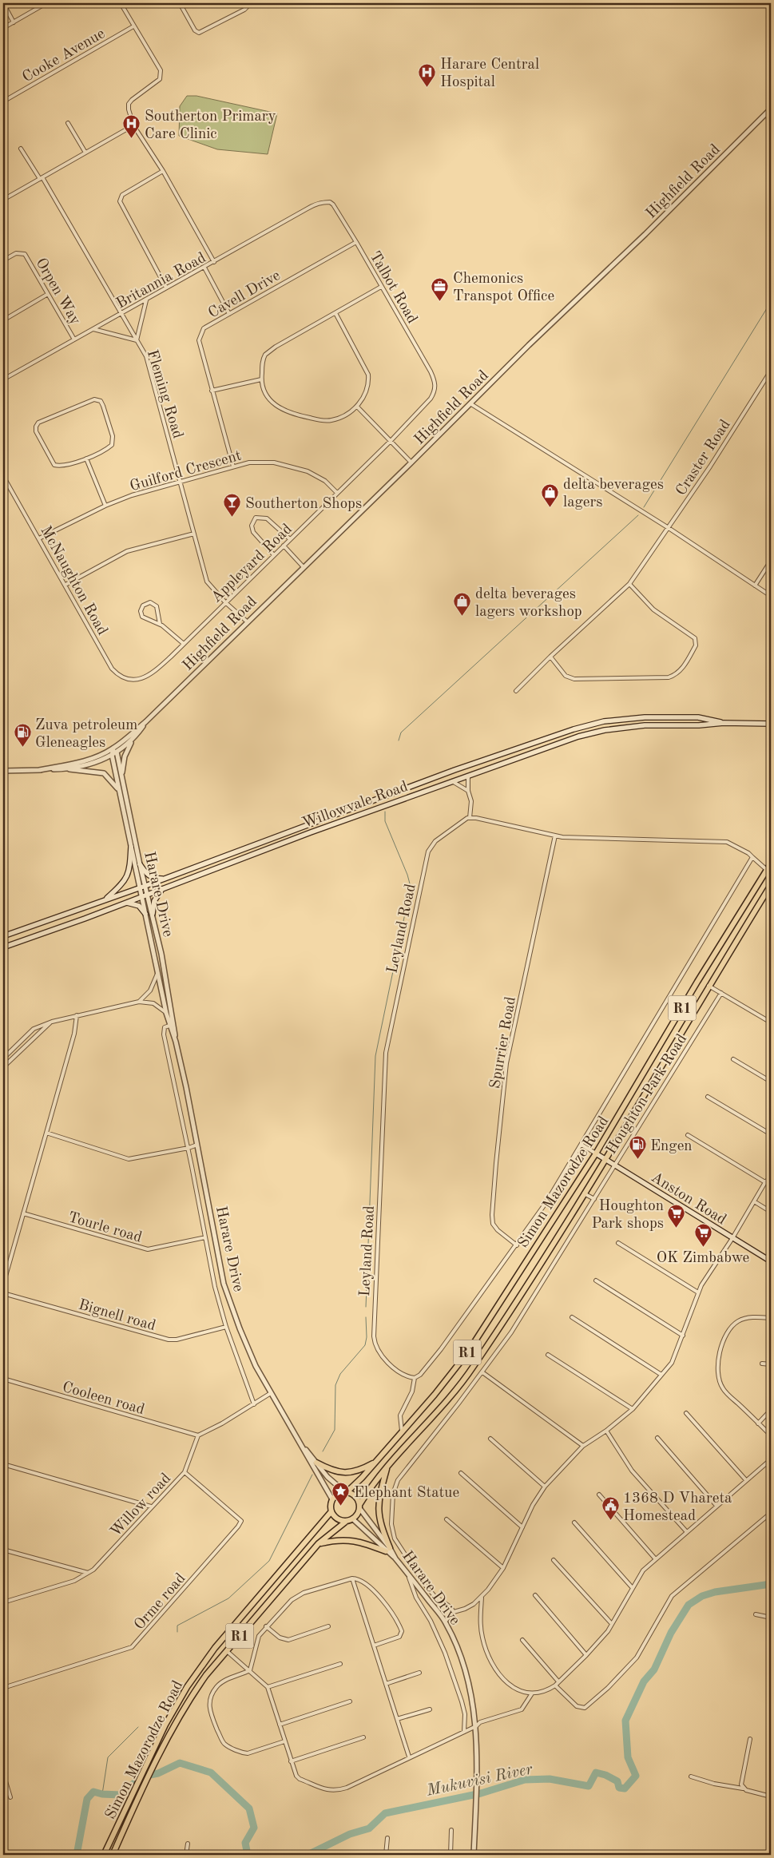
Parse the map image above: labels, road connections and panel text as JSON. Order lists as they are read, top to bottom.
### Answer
{
  "streets": {
    "highway": ["R1", "Simon Mazorodze Road"],
    "main road": ["Willowvale Road", "Anston Road"],
    "street": [
      "Cooke Avenue",
      "Highfield Road",
      "Britannia Road",
      "Talbot Road",
      "Orpen Way",
      "Cavell Drive",
      "Fleming Road",
      "Craster Road",
      "Guilford Crescent",
      "Appleyard Road",
      "McNaughton Road",
      "Harare Drive",
      "Leyland Road",
      "Spurrier Road",
      "Houghton Park Road",
      "Tourle road",
      "Bignell road",
      "Cooleen road",
      "Willow road",
      "Orme road"
    ]
  },
  "crossings": [
    ["Highfield Road", "Fleming Road"],
    ["Highfield Road", "Harare Drive"],
    ["Britannia Road", "Talbot Road"],
    ["Britannia Road", "Orpen Way"],
    ["Britannia Road", "Fleming Road"],
    ["Talbot Road", "Cavell Drive"],
    ["Talbot Road", "Appleyard Road"],
    ["Cavell Drive", "Guilford Crescent"],
    ["Fleming Road", "Guilford Crescent"],
    ["Fleming Road", "Appleyard Road"],
    ["Guilford Crescent", "Appleyard Road"],
    ["Guilford Crescent", "McNaughton Road"],
    ["Appleyard Road", "McNaughton Road"],
    ["Willowvale Road", "Harare Drive"],
    ["Harare Drive", "R1"],
    ["Harare Drive", "Simon Mazorodze Road"],
    ["R1", "Simon Mazorodze Road"],
    ["Houghton Park Road", "Anston Road"],
    ["Simon Mazorodze Road", "Anston Road"],
    ["Cooleen road", "Willow road"],
    ["Willow road", "Orme road"]
  ],
  "water": ["Mukuvisi River"],
  "places": {
    "hospital": ["Harare Central Hospital", "Southerton Primary Care Clinic"],
    "office": ["Chemonics Transpot Office"],
    "shop": ["delta beverages lagers", "delta beverages lagers workshop"],
    "bar": ["Southerton Shops"],
    "fuel station": ["Zuva petroleum Gleneagles", "Engen"],
    "supermarket": ["Houghton Park shops", "OK Zimbabwe"],
    "place": ["Elephant Statue"],
    "public building": ["1368 D Vhareta Homestead"]
  }
}
